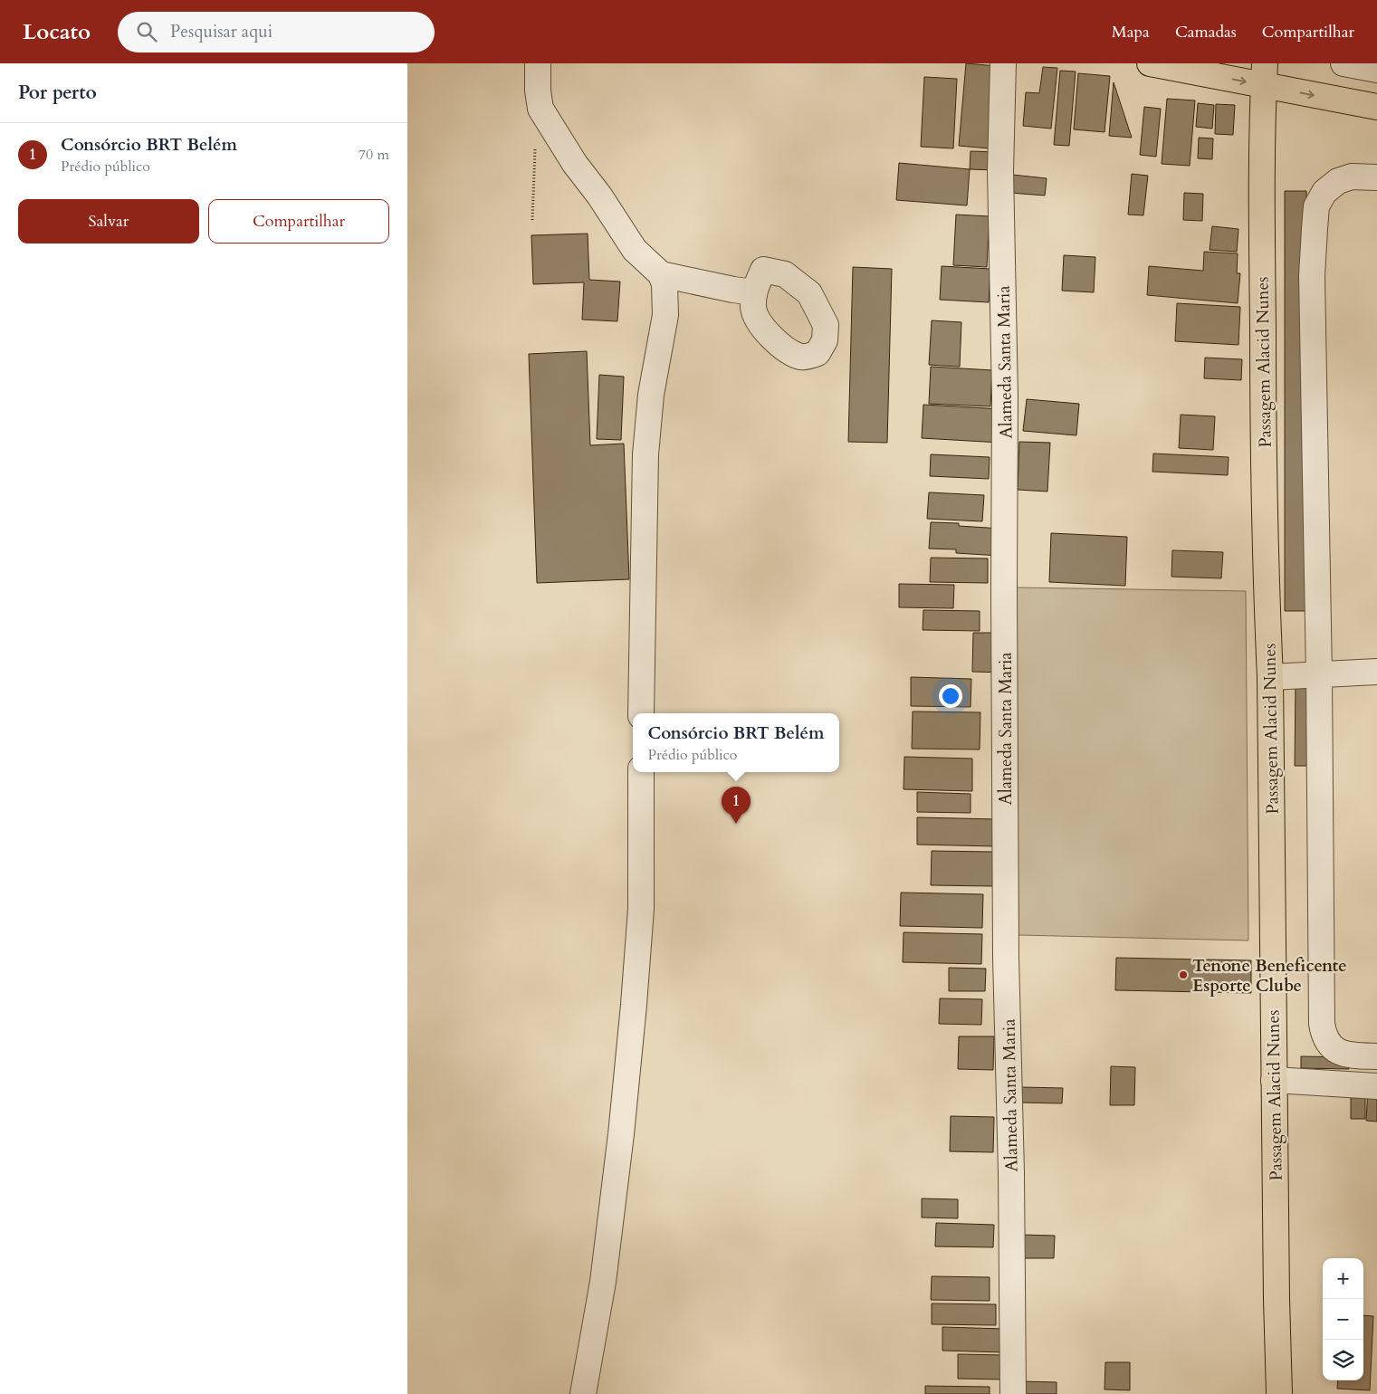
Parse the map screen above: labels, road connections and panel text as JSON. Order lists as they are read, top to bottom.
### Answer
{
  "streets": {
    "main road": ["Passagem Alacid Nunes"],
    "street": ["Alameda Santa Maria"]
  },
  "places": ["Tenone Beneficente Esporte Clube"],
  "page": {
    "header": "Locato",
    "search": "Pesquisar aqui",
    "nav": ["Mapa", "Camadas", "Compartilhar"],
    "heading": "Por perto",
    "list": [
      {
        "mark": "1",
        "name": "Consórcio BRT Belém",
        "note": "Prédio público",
        "value": "70 m"
      }
    ],
    "buttons": ["Salvar", "Compartilhar"],
    "popup": ["Consórcio BRT Belém", "Prédio público"],
    "pins": "1",
    "map_buttons": ["+", "−"]
  }
}
